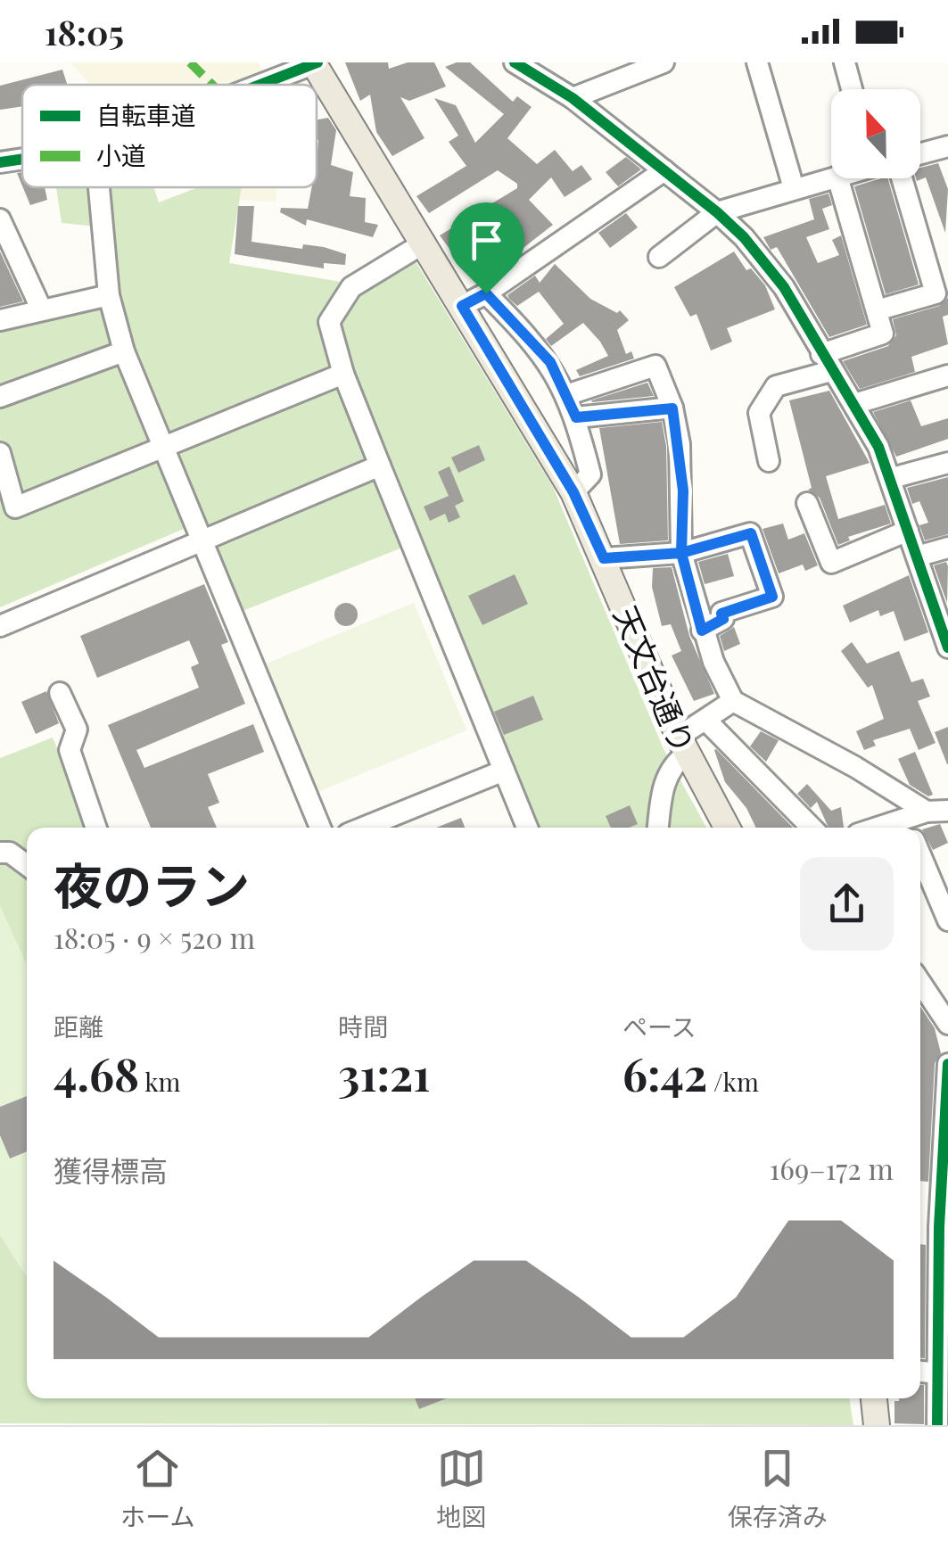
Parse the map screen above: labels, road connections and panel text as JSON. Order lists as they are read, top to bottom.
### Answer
{
  "streets": {
    "main road": ["天文台通り"]
  },
  "legend": ["自転車道", "小道"],
  "north": "top",
  "page": {
    "status": "18:05",
    "heading": ["夜のラン", "18:05 · 9 × 520 m"],
    "stats": [
      ["距離", "4.68 km"],
      ["時間", "31:21"],
      ["ペース", "6:42 /km"]
    ],
    "chart": ["獲得標高", "169–172 m"],
    "tabs": ["ホーム", "地図", "保存済み"]
  }
}
